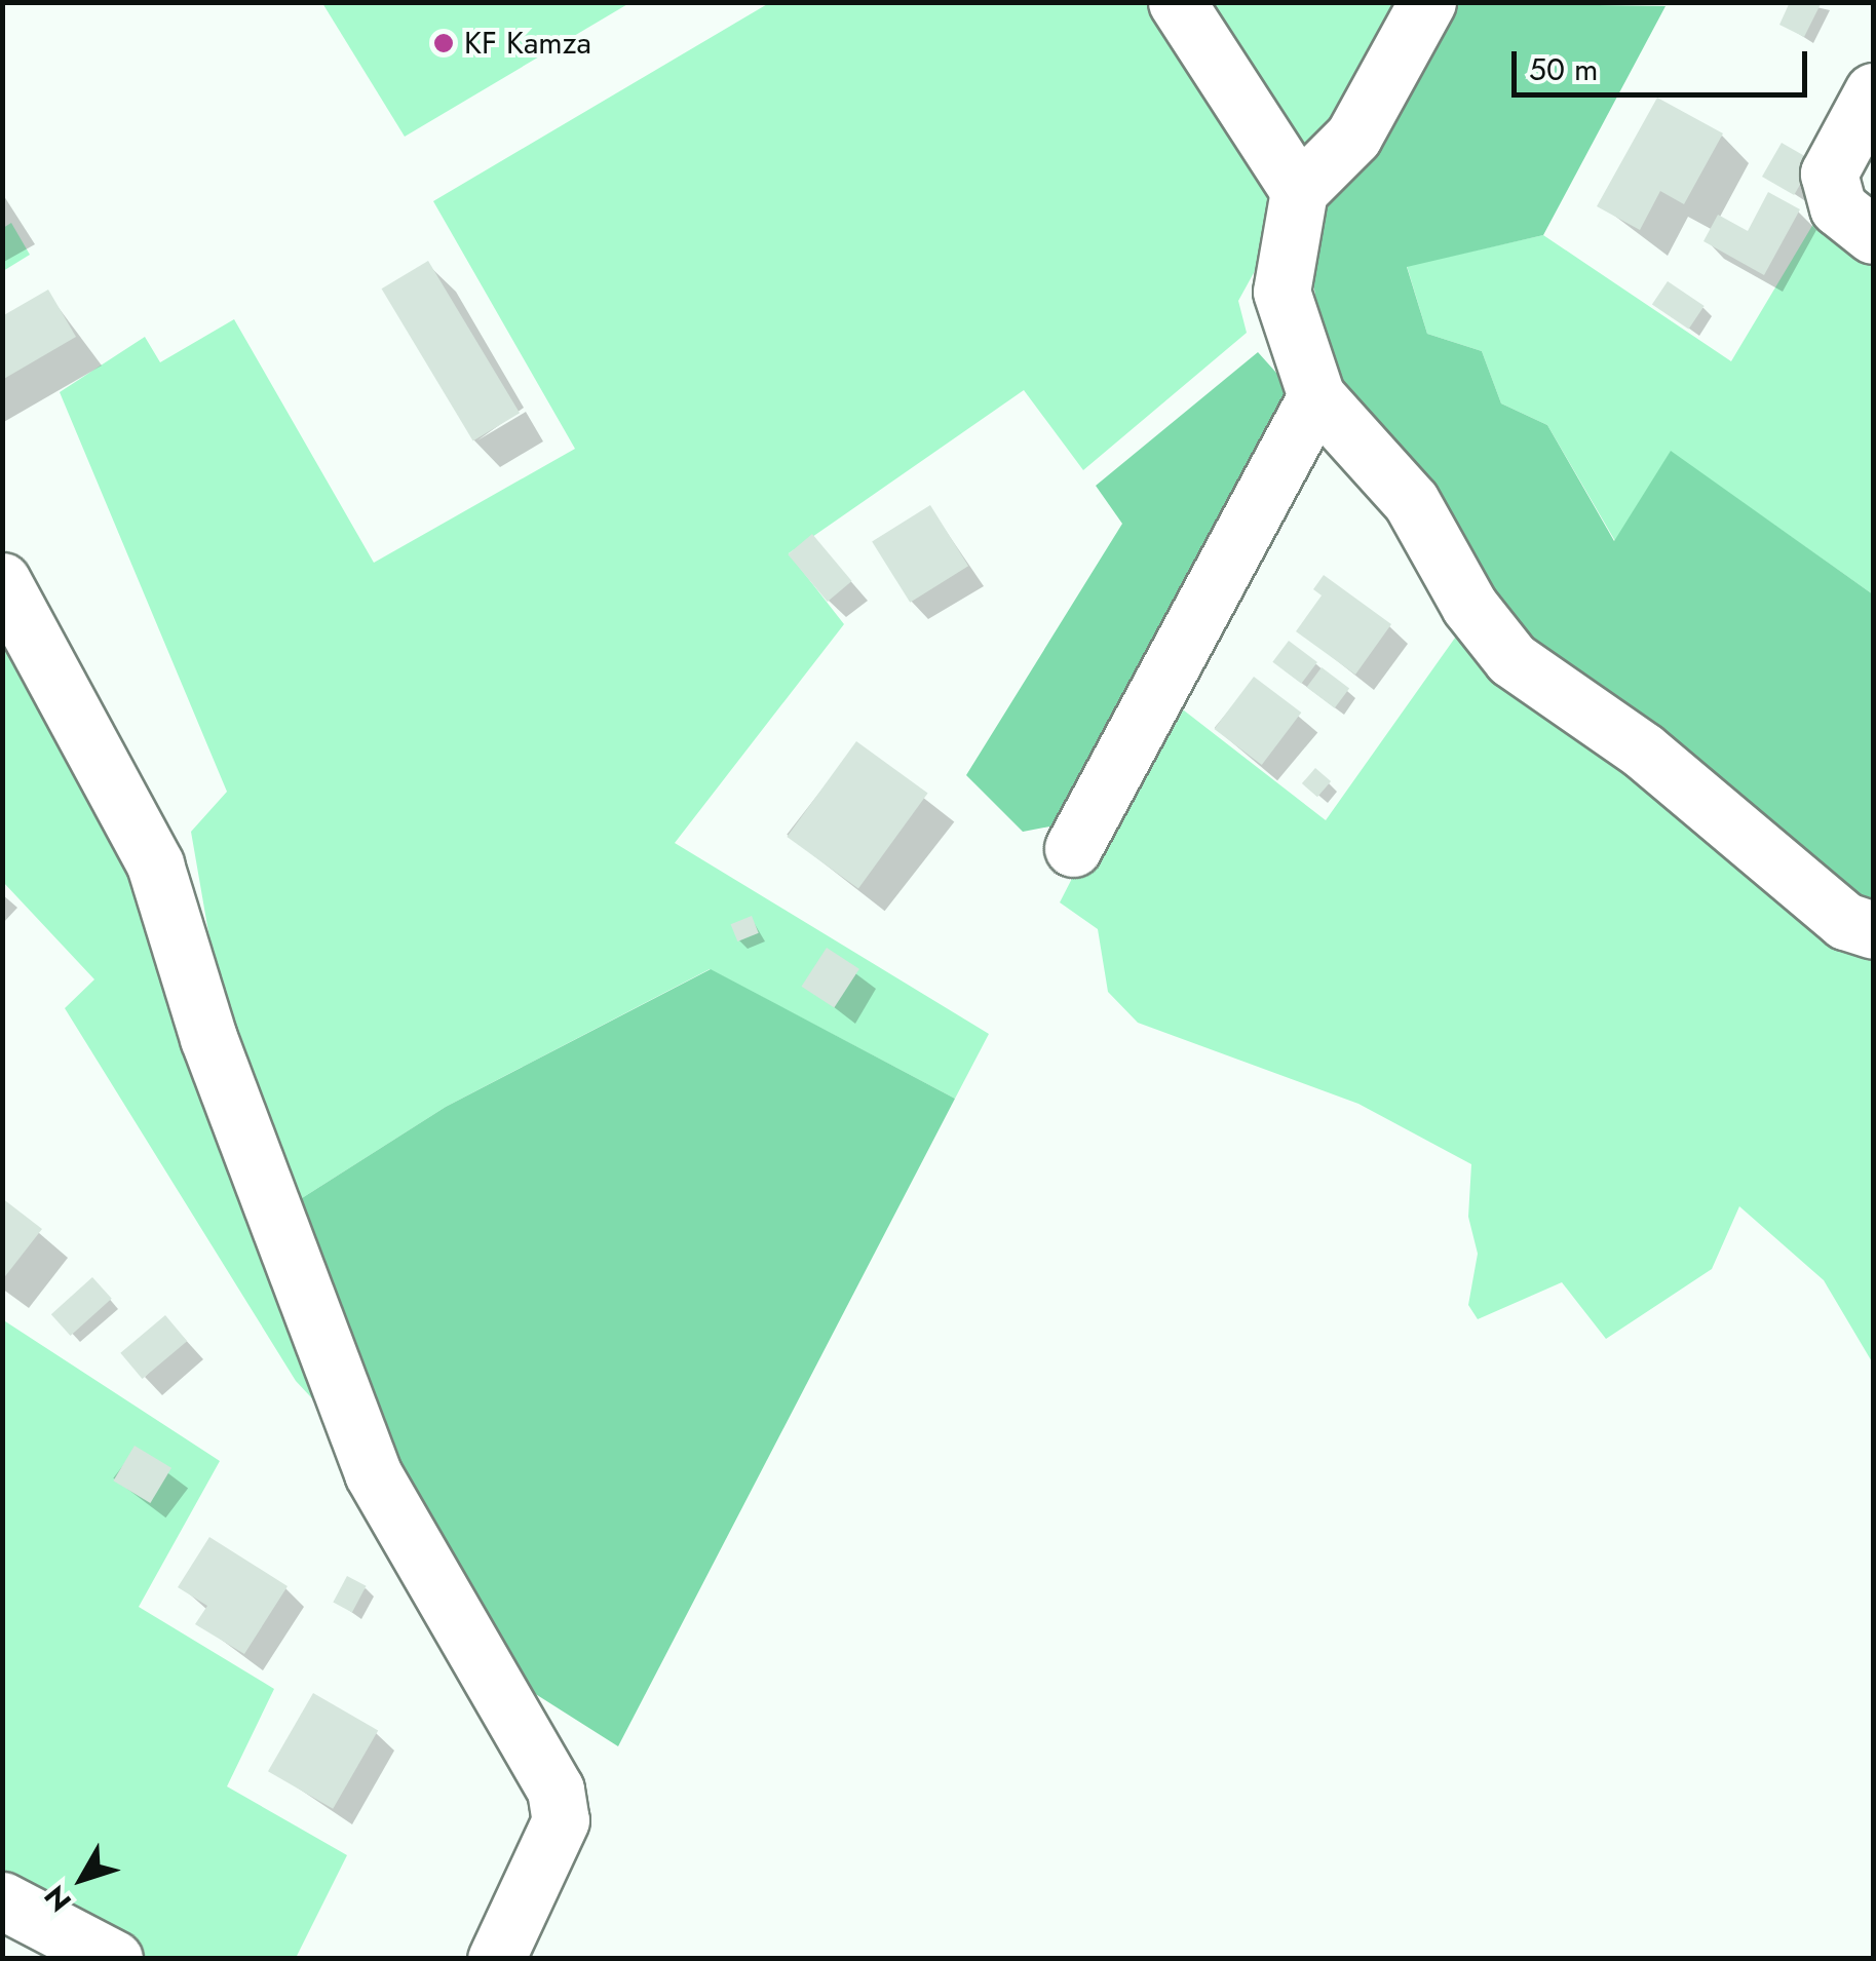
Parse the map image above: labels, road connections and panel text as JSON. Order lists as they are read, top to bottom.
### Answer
{
  "places": ["KF Kamza"],
  "scale_bar": "50 m",
  "north": "bottom left"
}
